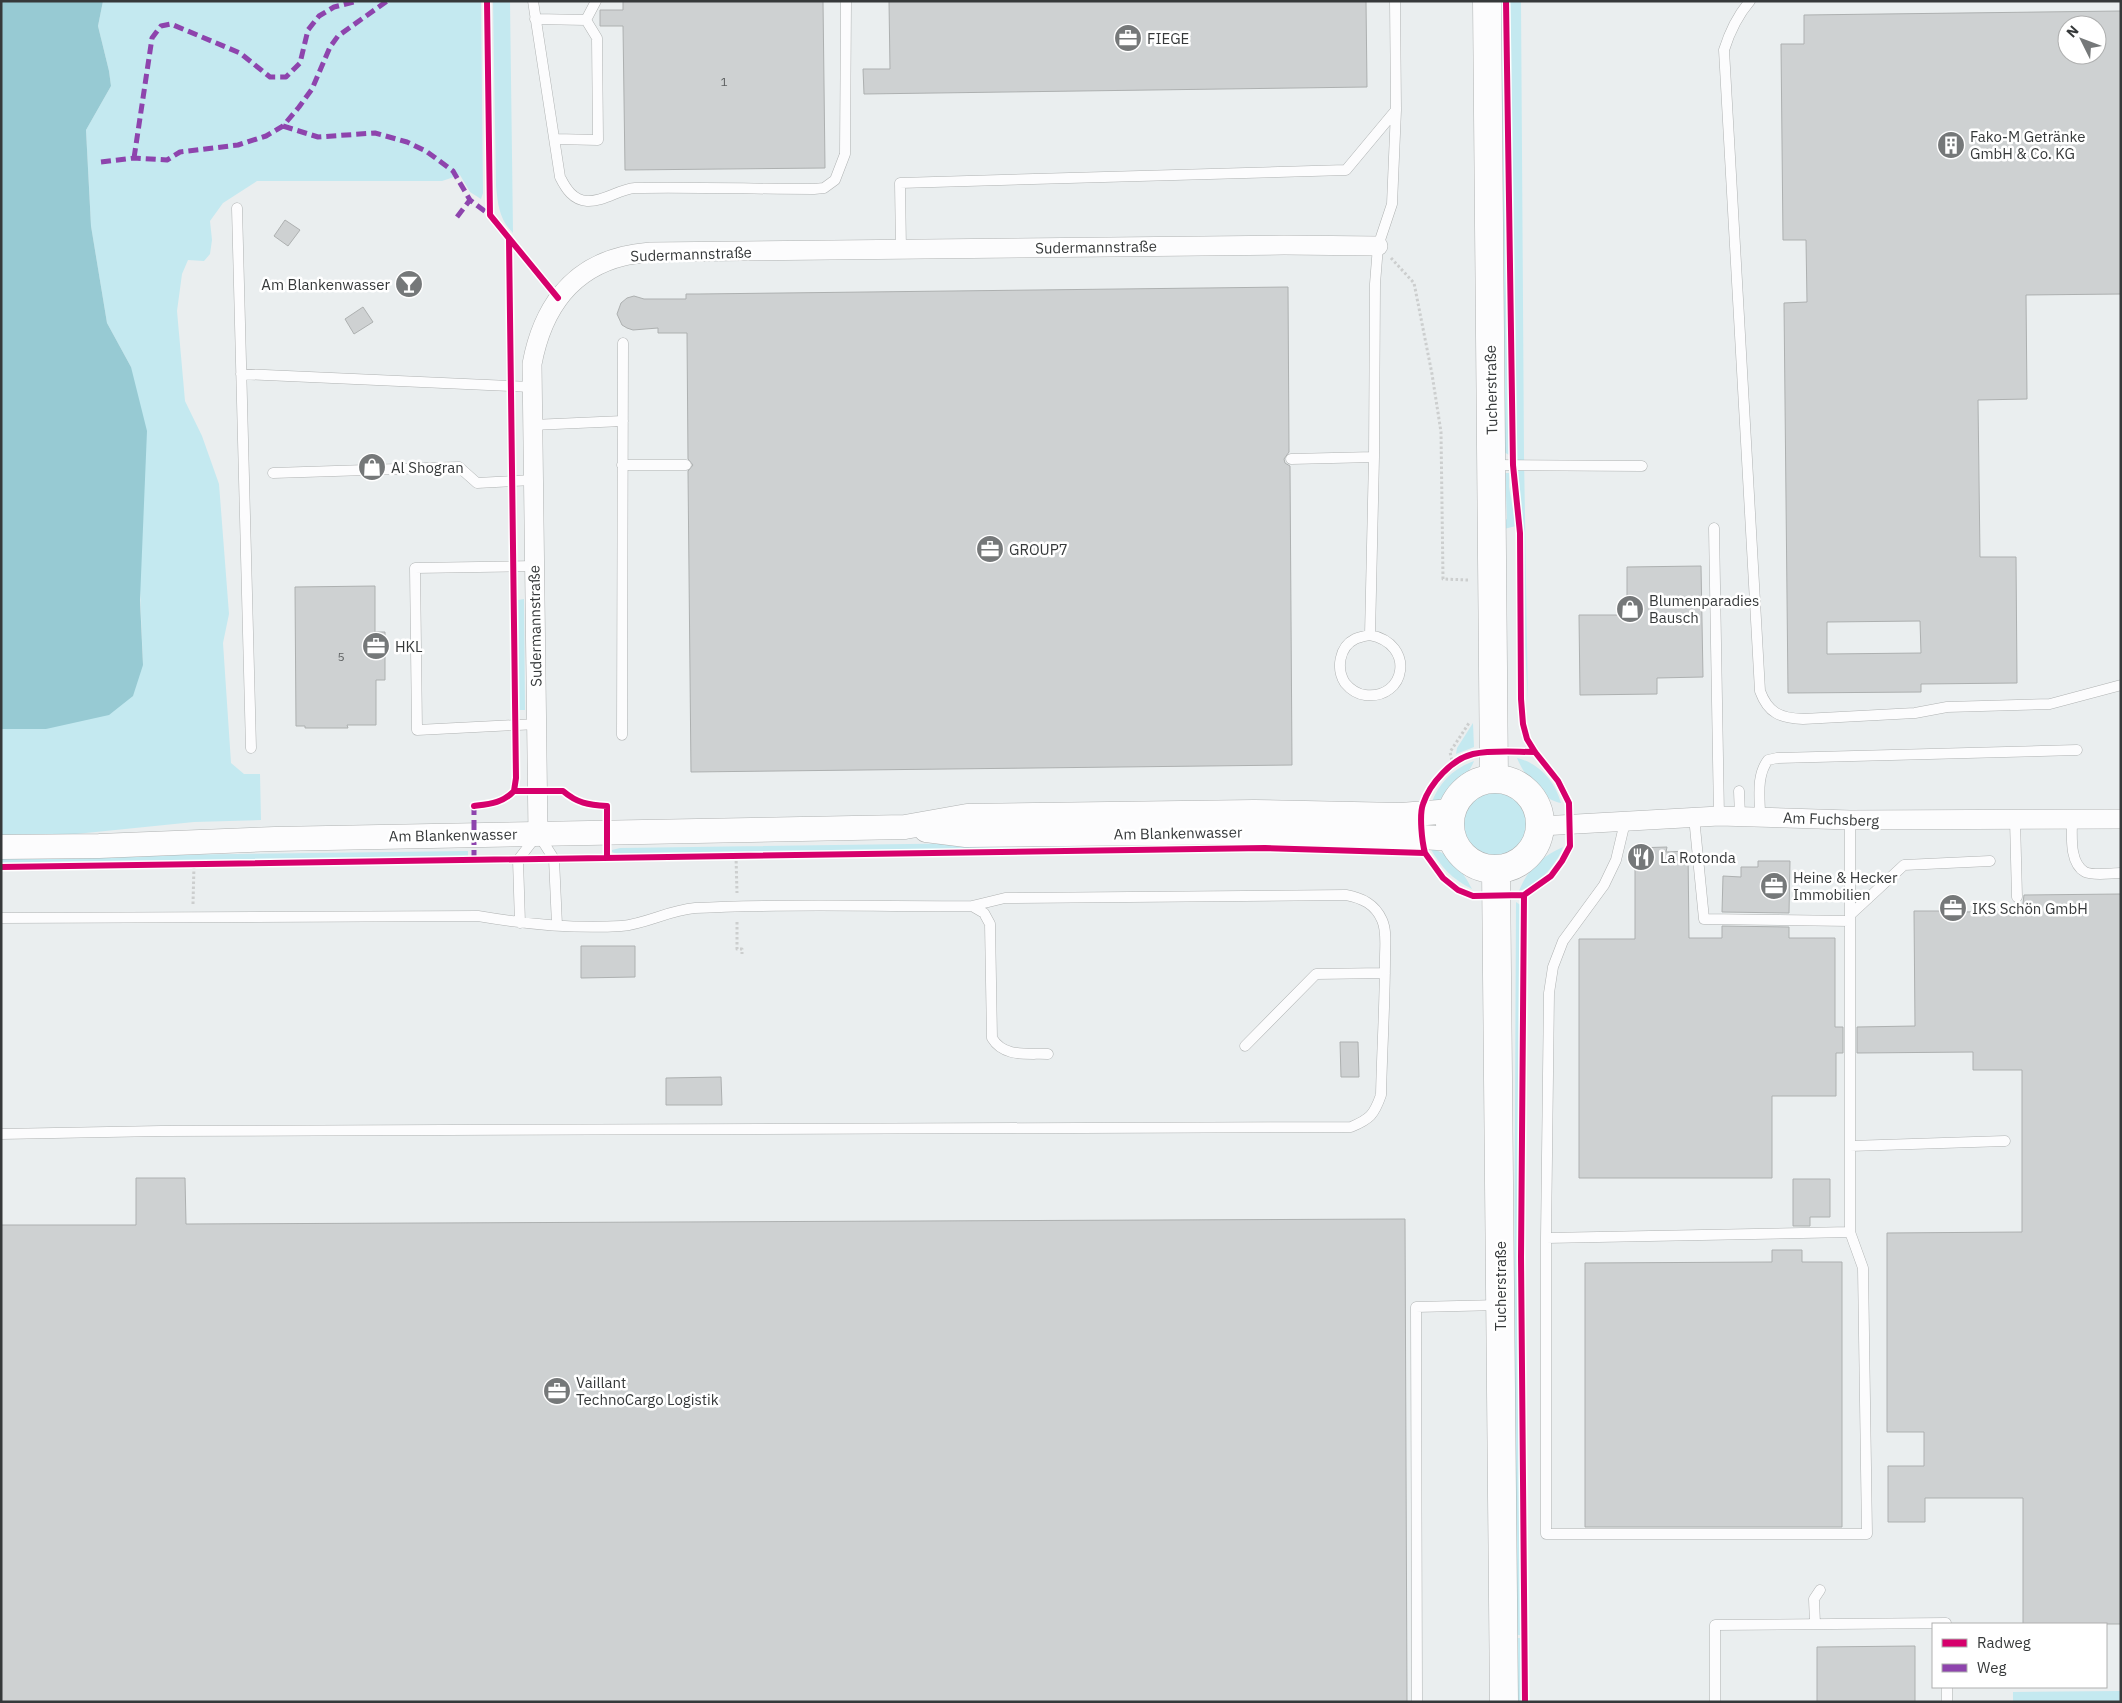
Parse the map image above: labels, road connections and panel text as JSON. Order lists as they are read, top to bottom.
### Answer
{
  "streets": {
    "main road": ["Tucherstraße"],
    "street": ["Sudermannstraße", "Am Fuchsberg", "Am Blankenwasser"]
  },
  "crossings": [
    ["Sudermannstraße", "Am Blankenwasser"],
    ["Tucherstraße", "Am Fuchsberg"],
    ["Tucherstraße", "Am Blankenwasser"],
    ["Am Fuchsberg", "Am Blankenwasser"]
  ],
  "places": {
    "office": [
      "FIEGE",
      "GROUP7",
      "HKL",
      "Heine & Hecker Immobilien",
      "IKS Schön GmbH",
      "Vaillant TechnoCargo Logistik"
    ],
    "building": ["Fako-M Getränke GmbH & Co. KG"],
    "bar": ["Am Blankenwasser"],
    "shop": ["Al Shogran", "Blumenparadies Bausch"],
    "restaurant": ["La Rotonda"]
  },
  "house_numbers": ["1", "5"],
  "legend": ["Radweg", "Weg"],
  "north": "top left"
}
